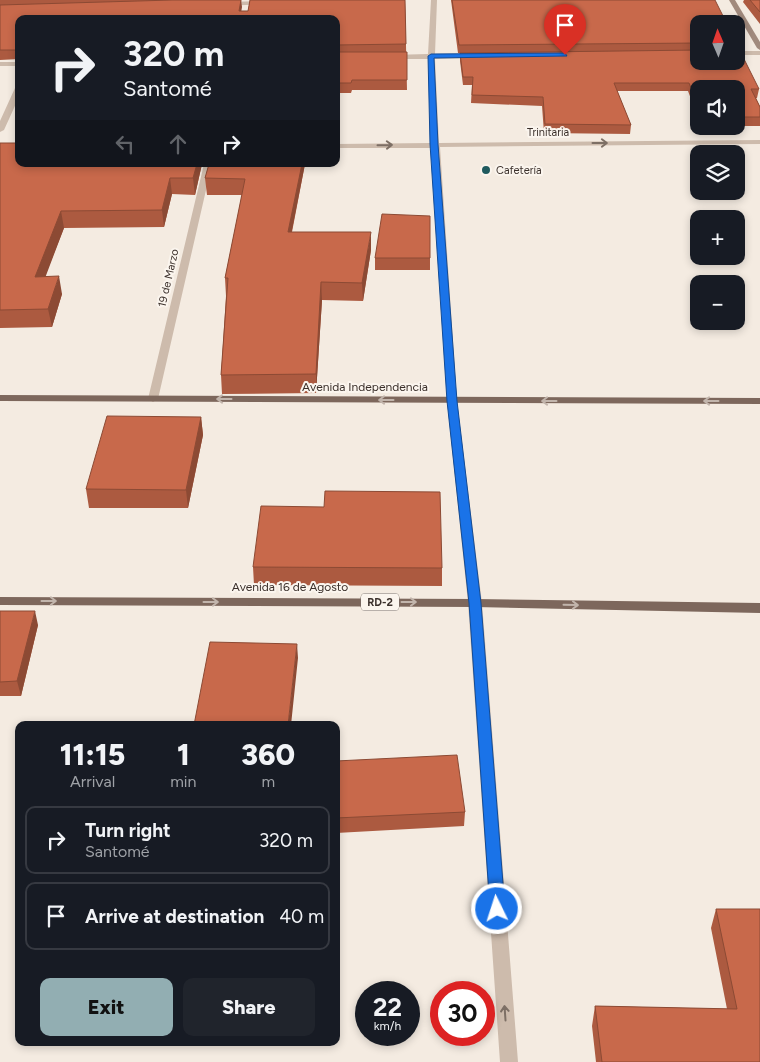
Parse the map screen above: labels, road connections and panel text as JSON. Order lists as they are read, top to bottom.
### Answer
{
  "streets": {
    "main road": ["Avenida Independencia", "Avenida 16 de Agosto", "RD-2"],
    "street": ["Trinitaria", "19 de Marzo"]
  },
  "crossings": [
    ["19 de Marzo", "Avenida Independencia"]
  ],
  "one_way": ["Trinitaria", "Avenida Independencia", "Avenida 16 de Agosto"],
  "places": ["Cafetería"],
  "north": "top",
  "page": {
    "map_buttons": ["+", "−"],
    "turn": ["320 m", "Santomé"],
    "eta": [
      "11:15",
      "Arrival",
      "1",
      "min",
      "360",
      "m"
    ],
    "list": [
      {
        "name": "Turn right",
        "note": "Santomé",
        "value": "320 m"
      },
      {
        "name": "Arrive at destination",
        "value": "40 m"
      }
    ],
    "buttons": ["Exit", "Share"],
    "speed": "22 km/h",
    "limit": "30"
  }
}
